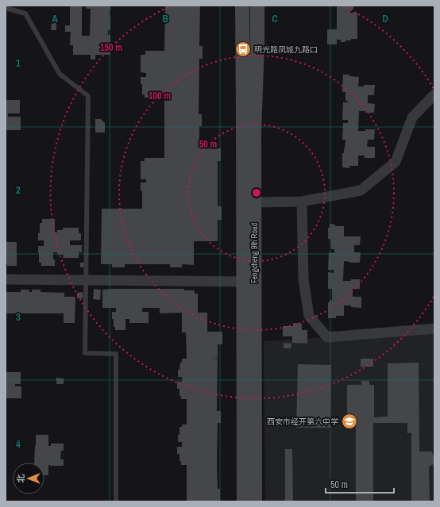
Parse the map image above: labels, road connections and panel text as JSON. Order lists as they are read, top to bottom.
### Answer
{
  "streets": {
    "street": ["Fengcheng 9th Road"]
  },
  "places": {
    "bus stop": ["明光路凤城九路口"],
    "school or university": ["西安市经开第六中学"]
  },
  "scale_bar": "50 m",
  "north": "left",
  "grid": {
    "columns": [
      "A",
      "B",
      "C",
      "D"
    ],
    "rows": [
      "1",
      "2",
      "3",
      "4"
    ]
  },
  "rings": ["150 m", "100 m", "50 m"]
}
